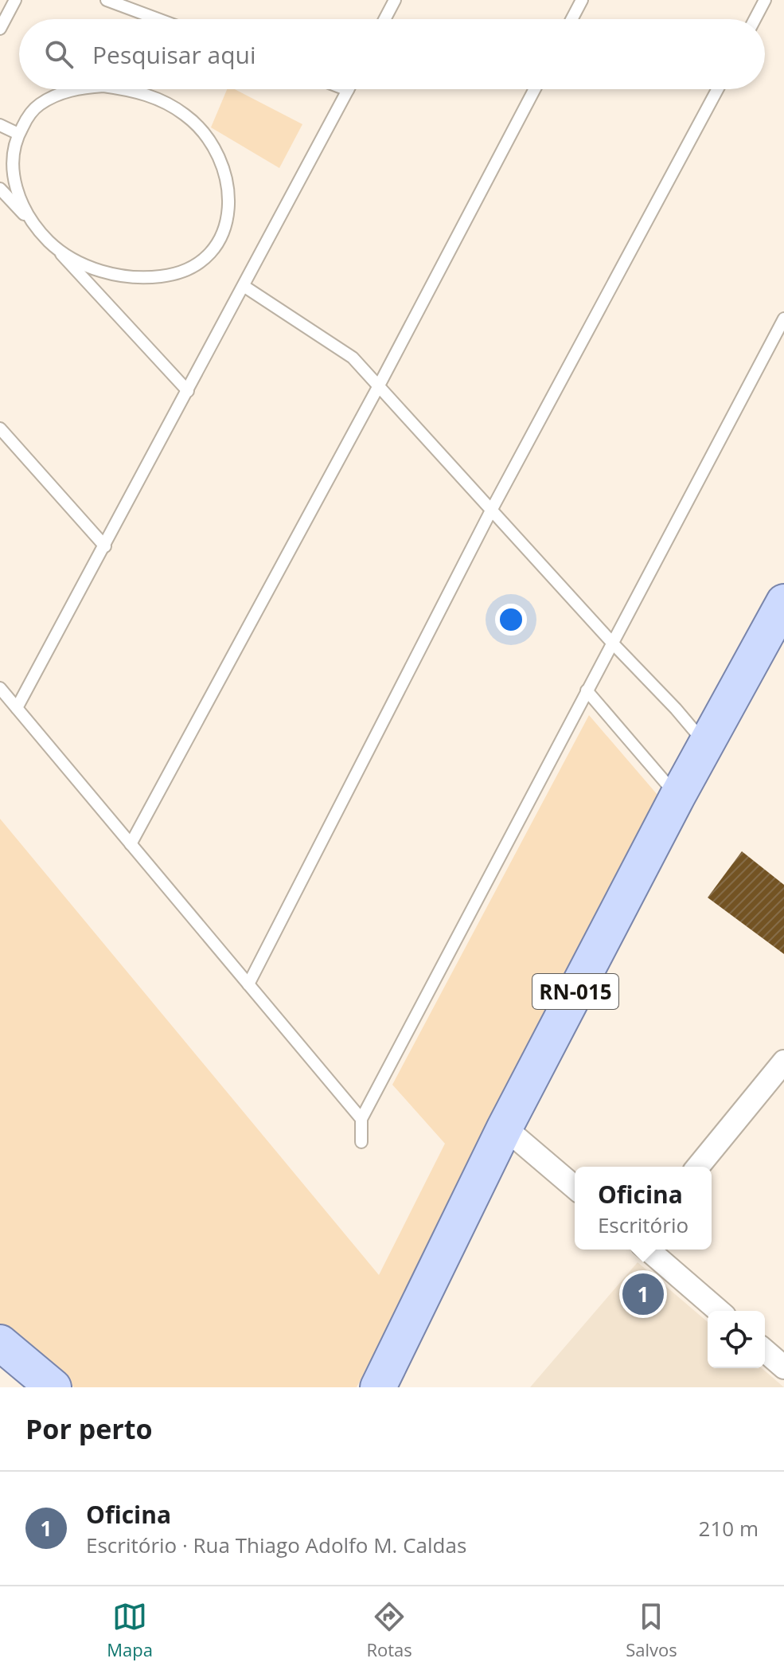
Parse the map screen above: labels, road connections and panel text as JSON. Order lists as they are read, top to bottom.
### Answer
{
  "streets": {
    "main road": ["RN-015"]
  },
  "page": {
    "search": "Pesquisar aqui",
    "popup": ["Oficina", "Escritório"],
    "pins": "1",
    "heading": "Por perto",
    "list": [
      {
        "mark": "1",
        "name": "Oficina",
        "note": "Escritório · Rua Thiago Adolfo M. Caldas",
        "value": "210 m"
      }
    ],
    "nav": ["Mapa", "Rotas", "Salvos"]
  }
}
